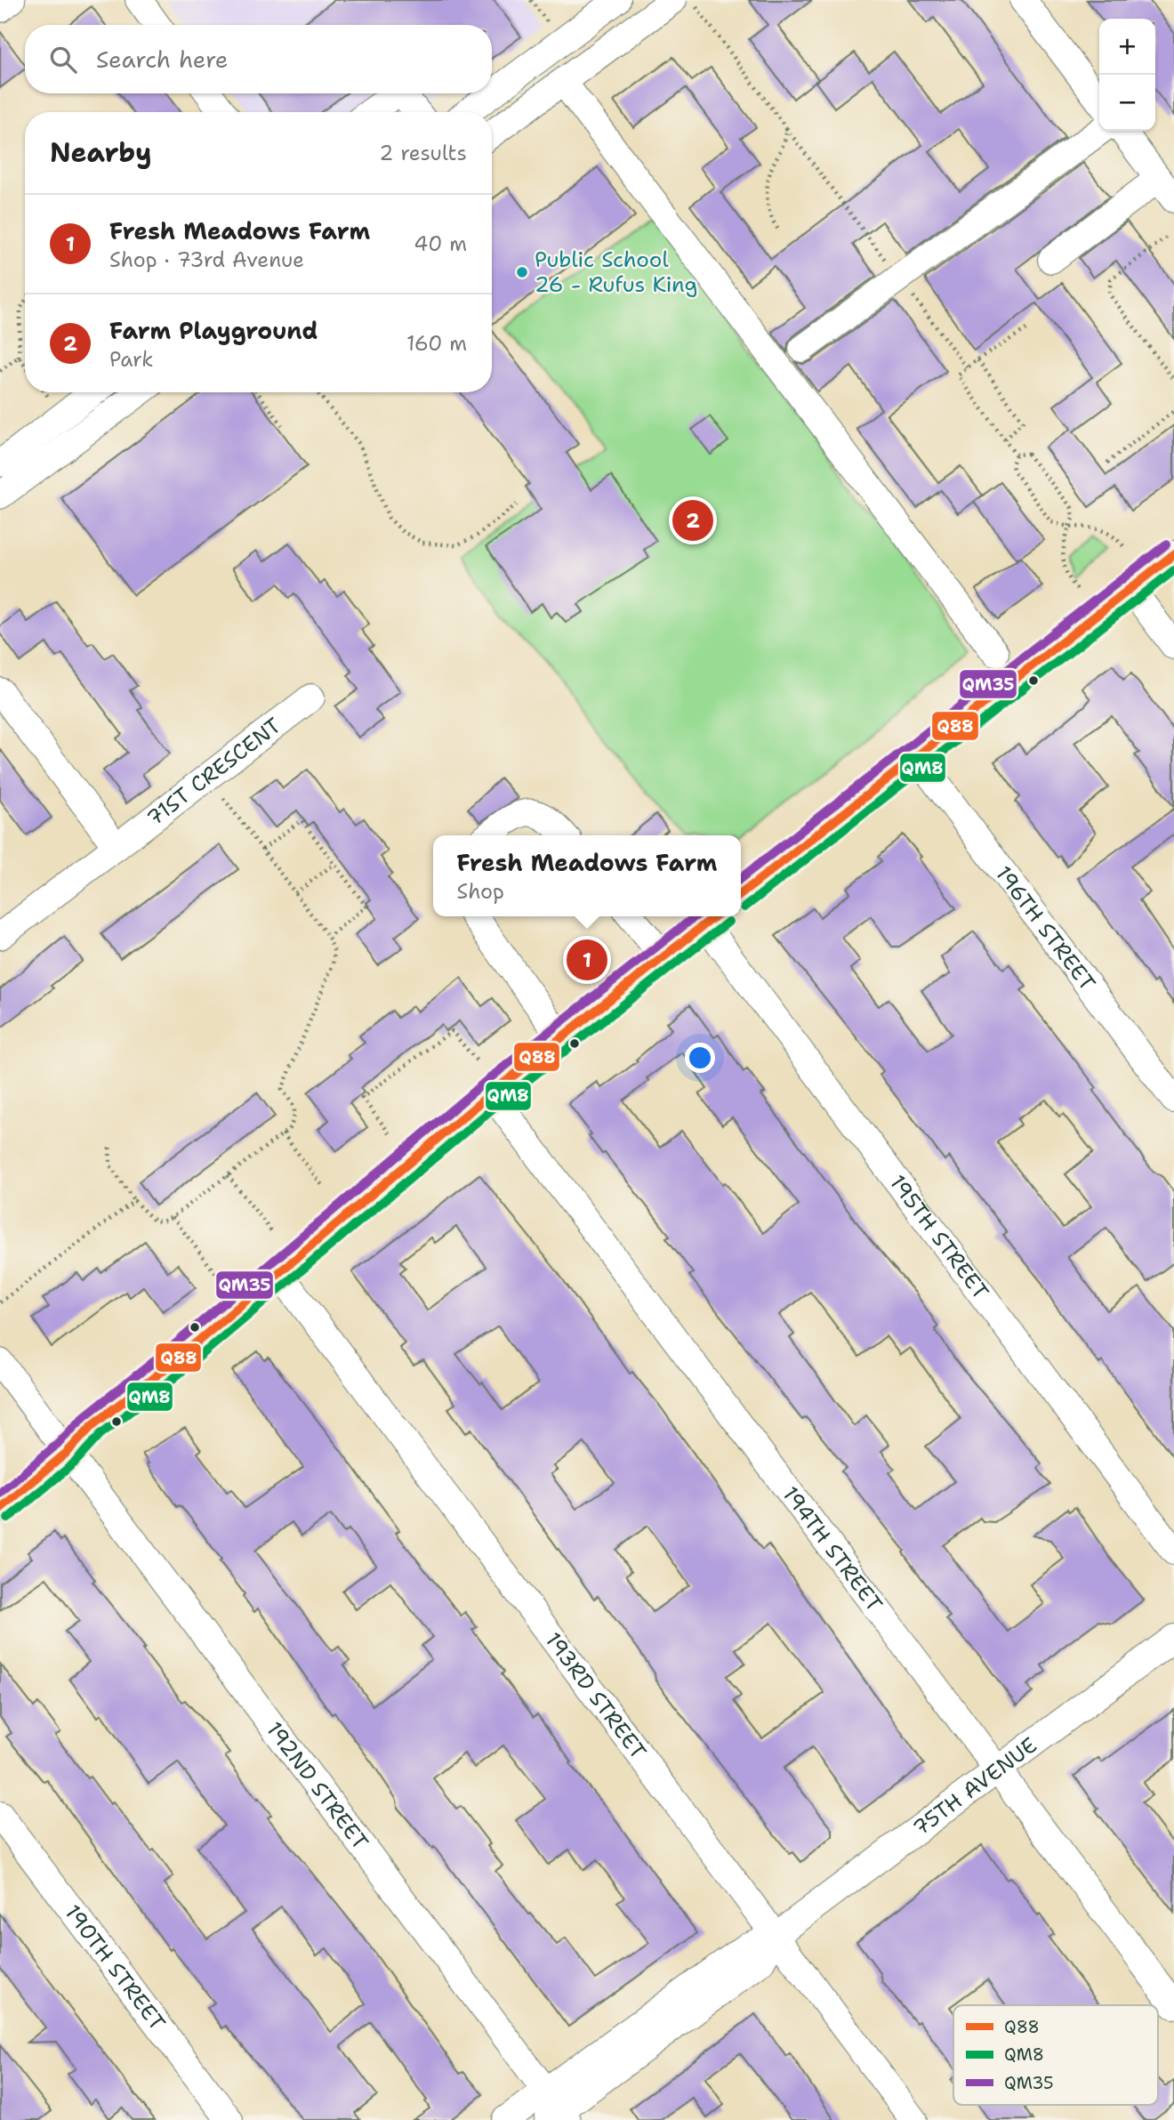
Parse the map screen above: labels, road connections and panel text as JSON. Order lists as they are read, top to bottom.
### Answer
{
  "streets": {
    "street": [
      "71ST CRESCENT",
      "196TH STREET",
      "195TH STREET",
      "194TH STREET",
      "193RD STREET",
      "192ND STREET",
      "75TH AVENUE",
      "190TH STREET"
    ]
  },
  "crossings": [
    ["194TH STREET", "75TH AVENUE"],
    ["193RD STREET", "75TH AVENUE"],
    ["192ND STREET", "75TH AVENUE"]
  ],
  "places": ["Public School 26 - Rufus King"],
  "lines": ["transit line QM35", "transit line Q88", "transit line QM8"],
  "legend": ["Q88", "QM8", "QM35"],
  "page": {
    "map_buttons": ["+", "−"],
    "search": "Search here",
    "heading": ["Nearby", "2 results"],
    "list": [
      {
        "mark": "1",
        "name": "Fresh Meadows Farm",
        "note": "Shop · 73rd Avenue",
        "value": "40 m"
      },
      {
        "mark": "2",
        "name": "Farm Playground",
        "note": "Park",
        "value": "160 m"
      }
    ],
    "pins": ["2", "1"],
    "popup": ["Fresh Meadows Farm", "Shop"]
  }
}
